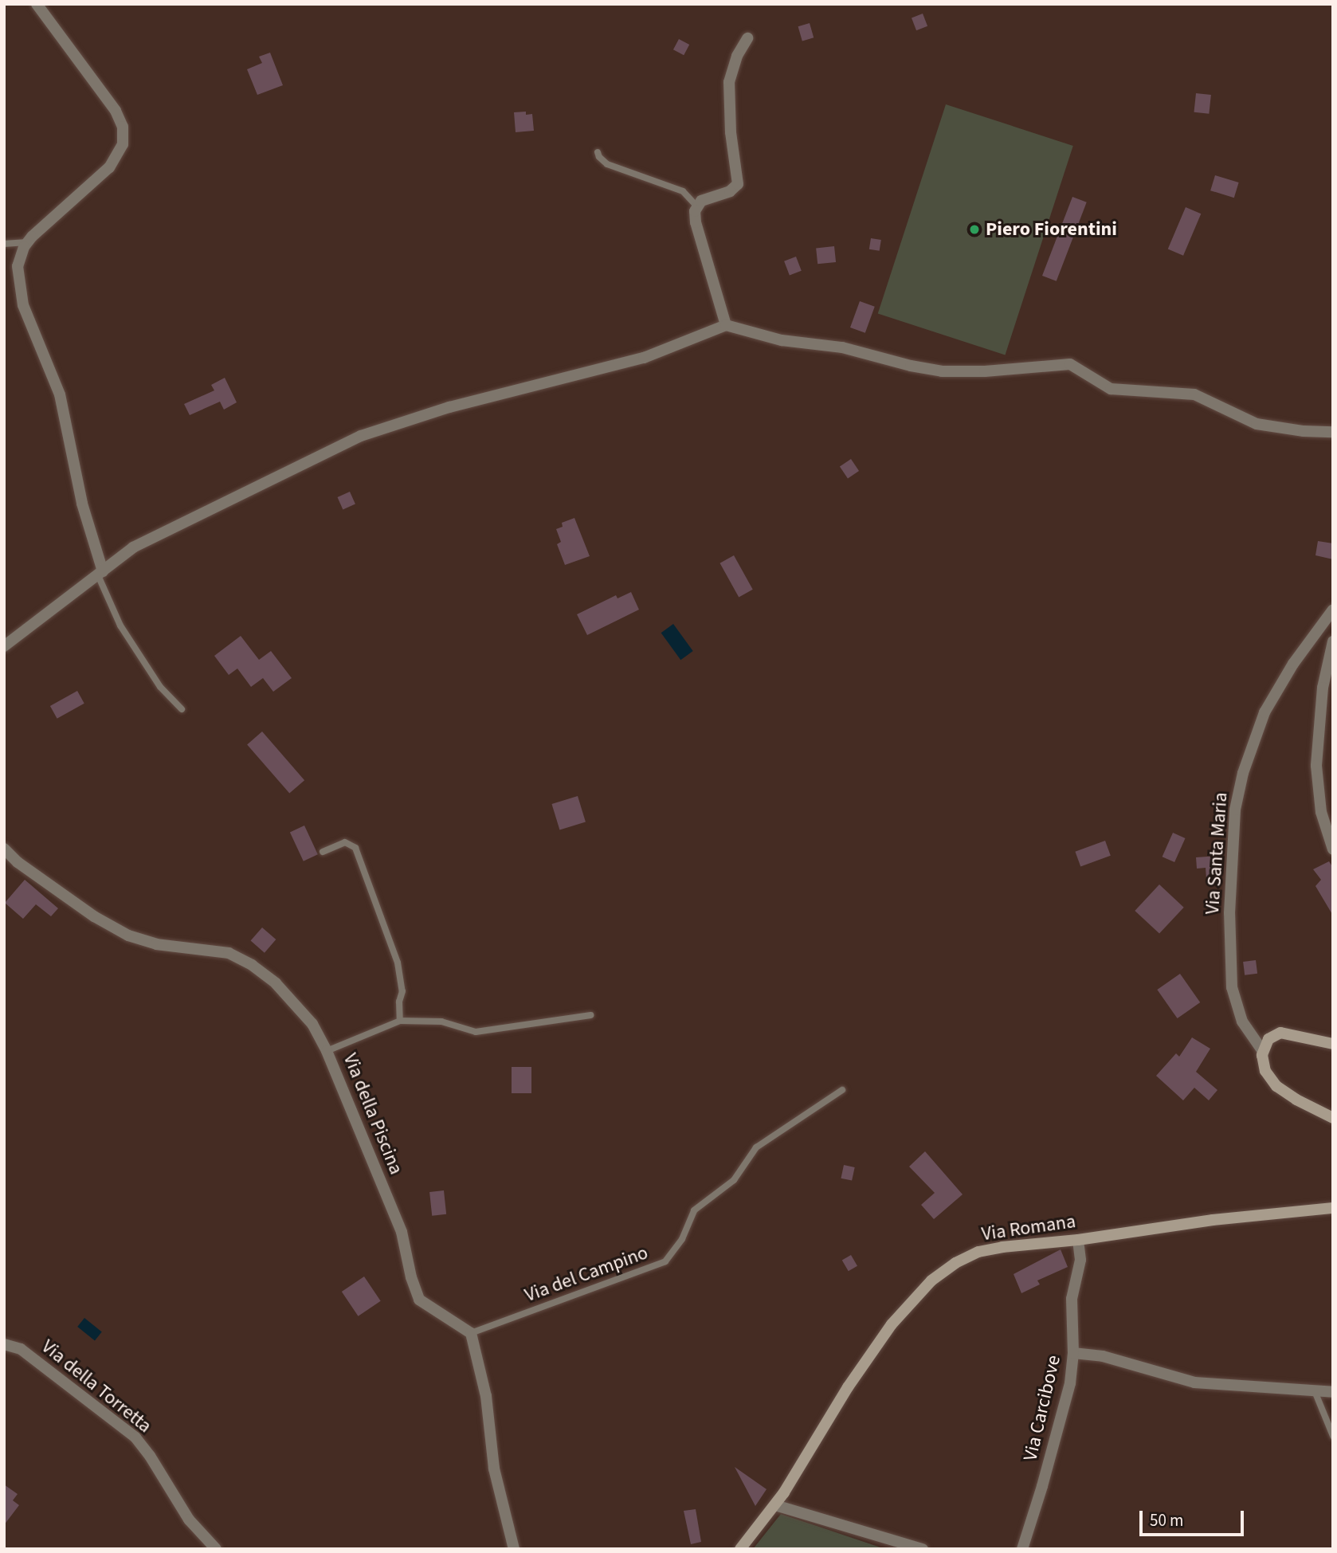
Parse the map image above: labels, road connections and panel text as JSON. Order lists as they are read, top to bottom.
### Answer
{
  "streets": {
    "street": [
      "Via Santa Maria",
      "Via della Piscina",
      "Via Romana",
      "Via della Torretta",
      "Via Carcibove"
    ],
    "lane": ["Via del Campino"]
  },
  "crossings": [
    ["Via della Piscina", "Via del Campino"],
    ["Via Romana", "Via Carcibove"]
  ],
  "places": ["Piero Fiorentini"],
  "scale_bar": "50 m"
}
